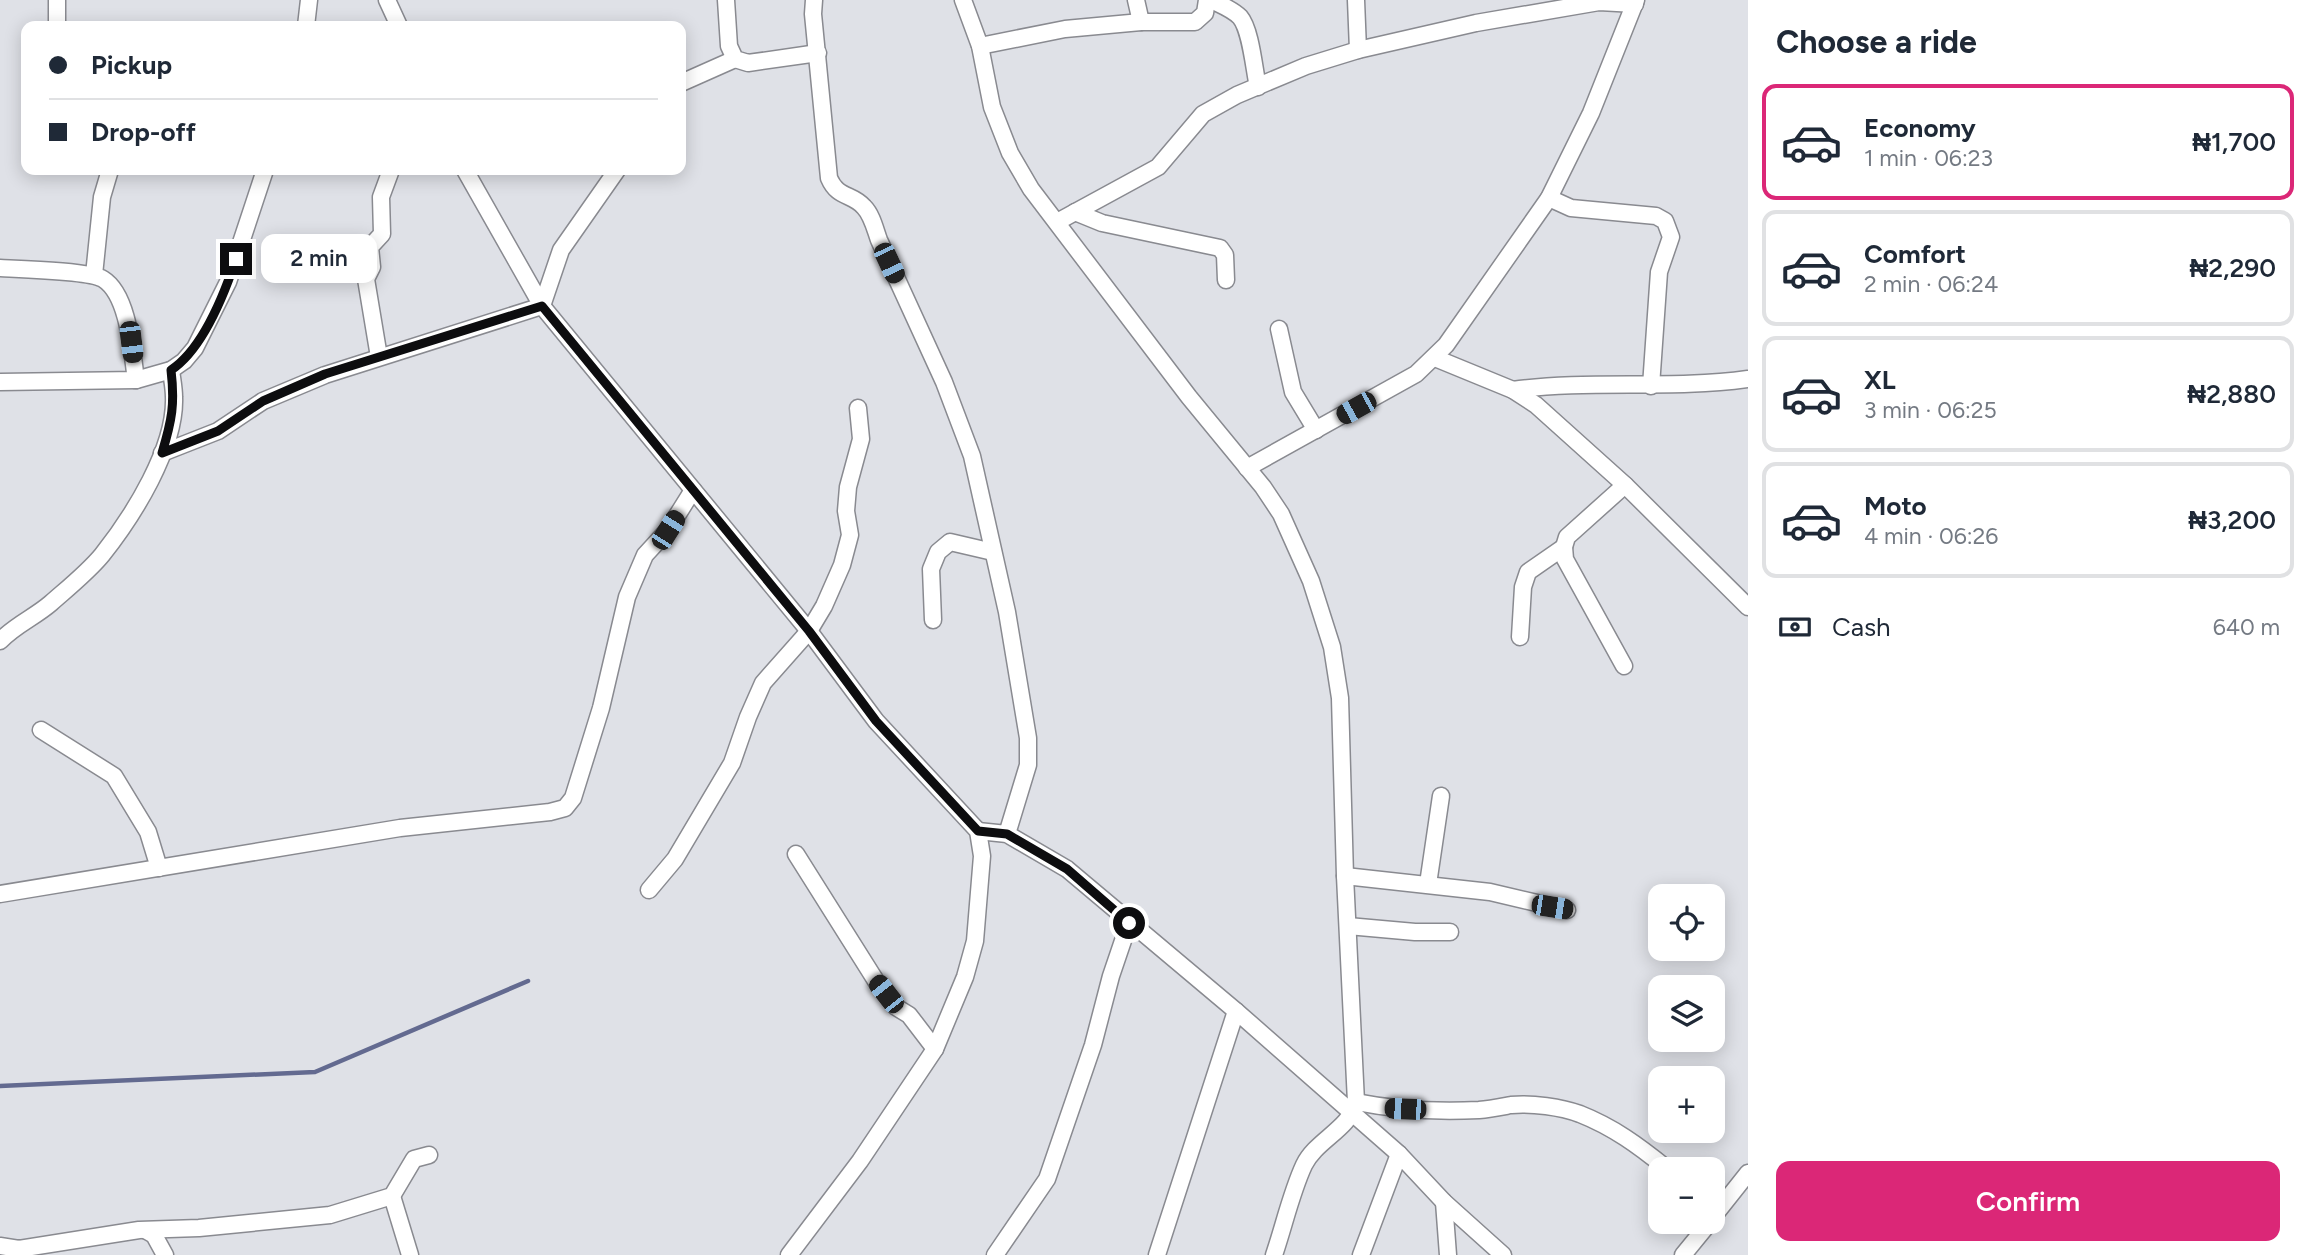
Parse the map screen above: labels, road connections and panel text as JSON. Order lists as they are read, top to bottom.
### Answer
{
  "page": {
    "heading": "Choose a ride",
    "banner": ["Pickup", "Drop-off"],
    "list": [
      {
        "name": "Economy",
        "note": "1 min · 06:23",
        "value": "₦1,700"
      },
      {
        "name": "Comfort",
        "note": "2 min · 06:24",
        "value": "₦2,290"
      },
      {
        "name": "XL",
        "note": "3 min · 06:25",
        "value": "₦2,880"
      },
      {
        "name": "Moto",
        "note": "4 min · 06:26",
        "value": "₦3,200"
      }
    ],
    "bubble": "2 min",
    "pay": ["Cash", "640 m"],
    "map_buttons": ["+", "−"],
    "buttons": "Confirm"
  }
}
